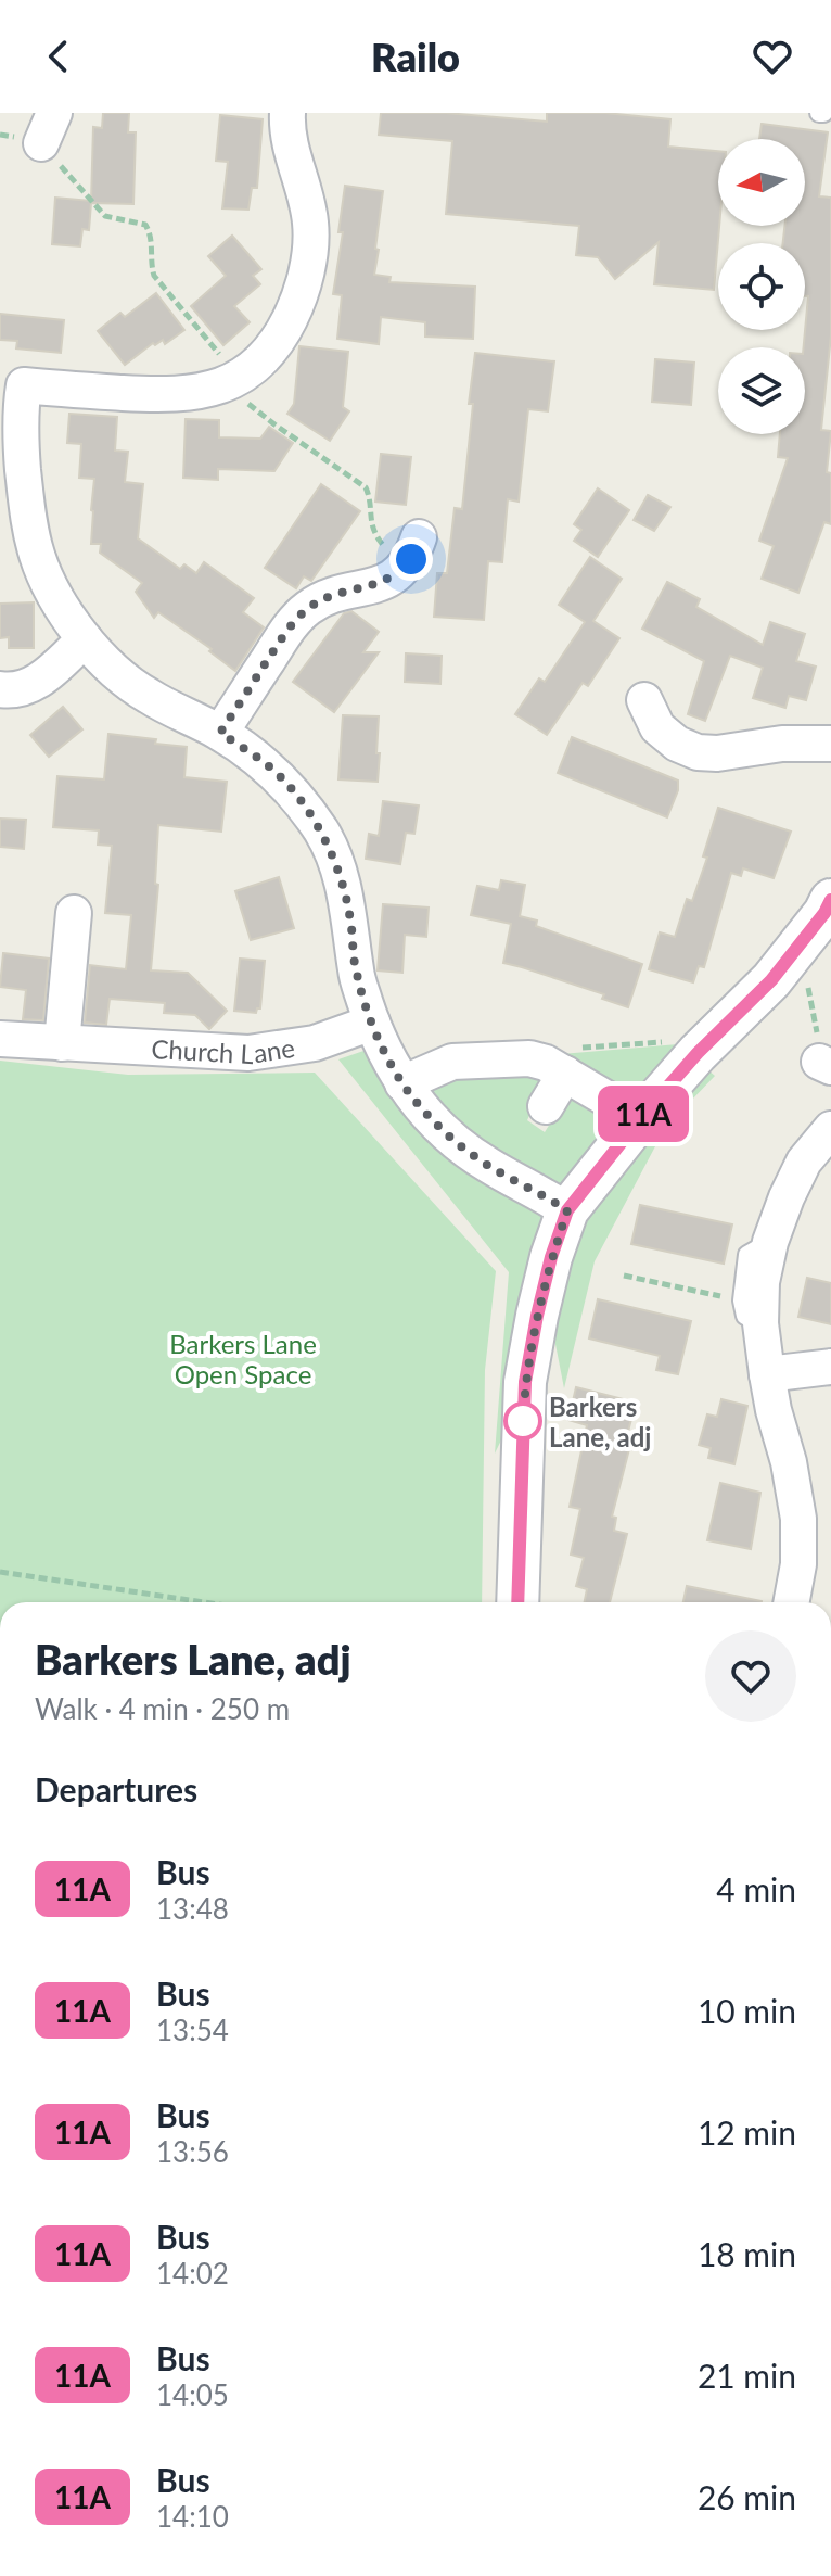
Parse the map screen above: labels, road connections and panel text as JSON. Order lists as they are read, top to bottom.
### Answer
{
  "streets": {
    "street": ["Church Lane"]
  },
  "parks": ["Barkers Lane Open Space"],
  "places": ["Barkers Lane, adj"],
  "lines": ["bus line 11A"],
  "north": "left",
  "page": {
    "header": "Railo",
    "on_map": "11A",
    "heading": [
      ["Barkers Lane, adj", "Walk · 4 min · 250 m"],
      "Departures"
    ],
    "list": [
      {
        "mark": "11A",
        "name": "Bus",
        "note": "13:48",
        "value": "4 min"
      },
      {
        "mark": "11A",
        "name": "Bus",
        "note": "13:54",
        "value": "10 min"
      },
      {
        "mark": "11A",
        "name": "Bus",
        "note": "13:56",
        "value": "12 min"
      },
      {
        "mark": "11A",
        "name": "Bus",
        "note": "14:02",
        "value": "18 min"
      },
      {
        "mark": "11A",
        "name": "Bus",
        "note": "14:05",
        "value": "21 min"
      },
      {
        "mark": "11A",
        "name": "Bus",
        "note": "14:10",
        "value": "26 min"
      }
    ]
  }
}
